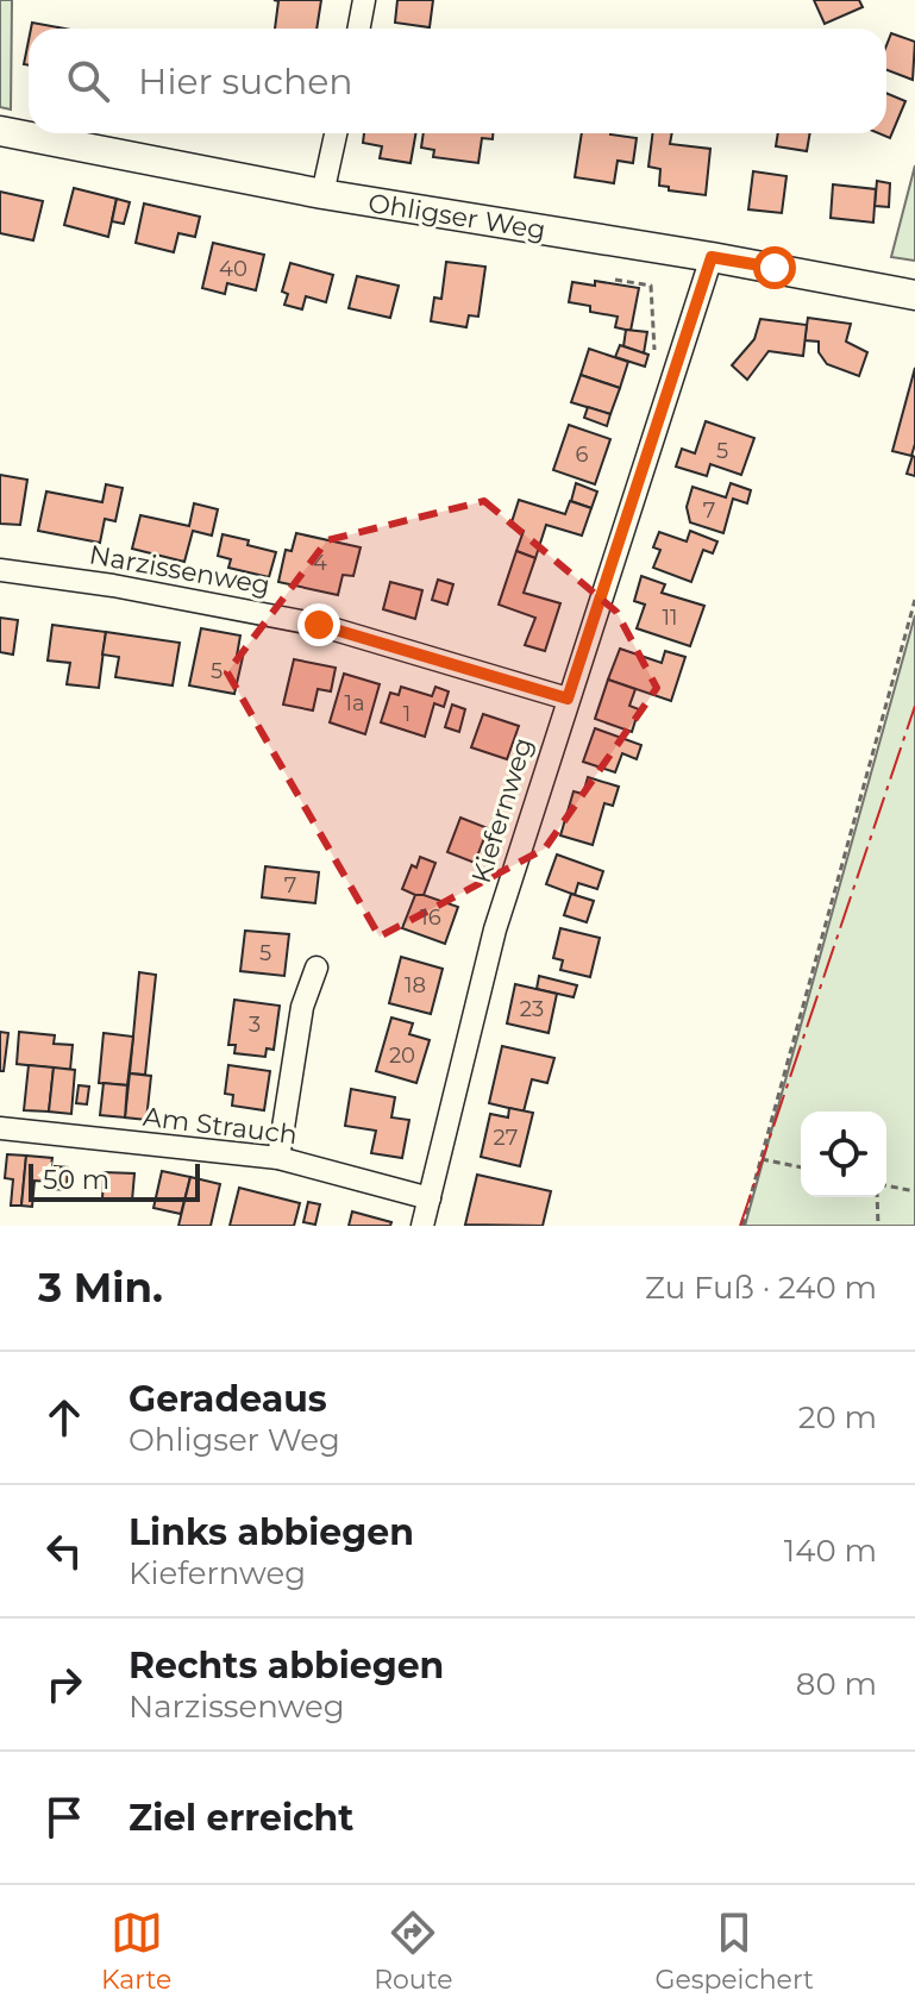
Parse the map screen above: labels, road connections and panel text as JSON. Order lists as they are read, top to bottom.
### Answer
{
  "streets": {
    "street": [
      "Ohligser Weg",
      "Narzissenweg",
      "Kiefernweg",
      "Am Strauch"
    ]
  },
  "crossings": [
    ["Ohligser Weg", "Kiefernweg"],
    ["Narzissenweg", "Kiefernweg"],
    ["Kiefernweg", "Am Strauch"]
  ],
  "house_numbers": [
    "40",
    "5",
    "6",
    "7",
    "4",
    "11",
    "5",
    "1a",
    "1",
    "7",
    "16",
    "5",
    "18",
    "23",
    "3",
    "20",
    "27"
  ],
  "scale_bar": "50 m",
  "page": {
    "search": "Hier suchen",
    "scale": "50 m",
    "heading": ["3 Min.", "Zu Fuß · 240 m"],
    "list": [
      ["Geradeaus", "Ohligser Weg", "20 m"],
      ["Links abbiegen", "Kiefernweg", "140 m"],
      ["Rechts abbiegen", "Narzissenweg", "80 m"],
      "Ziel erreicht"
    ],
    "nav": ["Karte", "Route", "Gespeichert"]
  }
}
